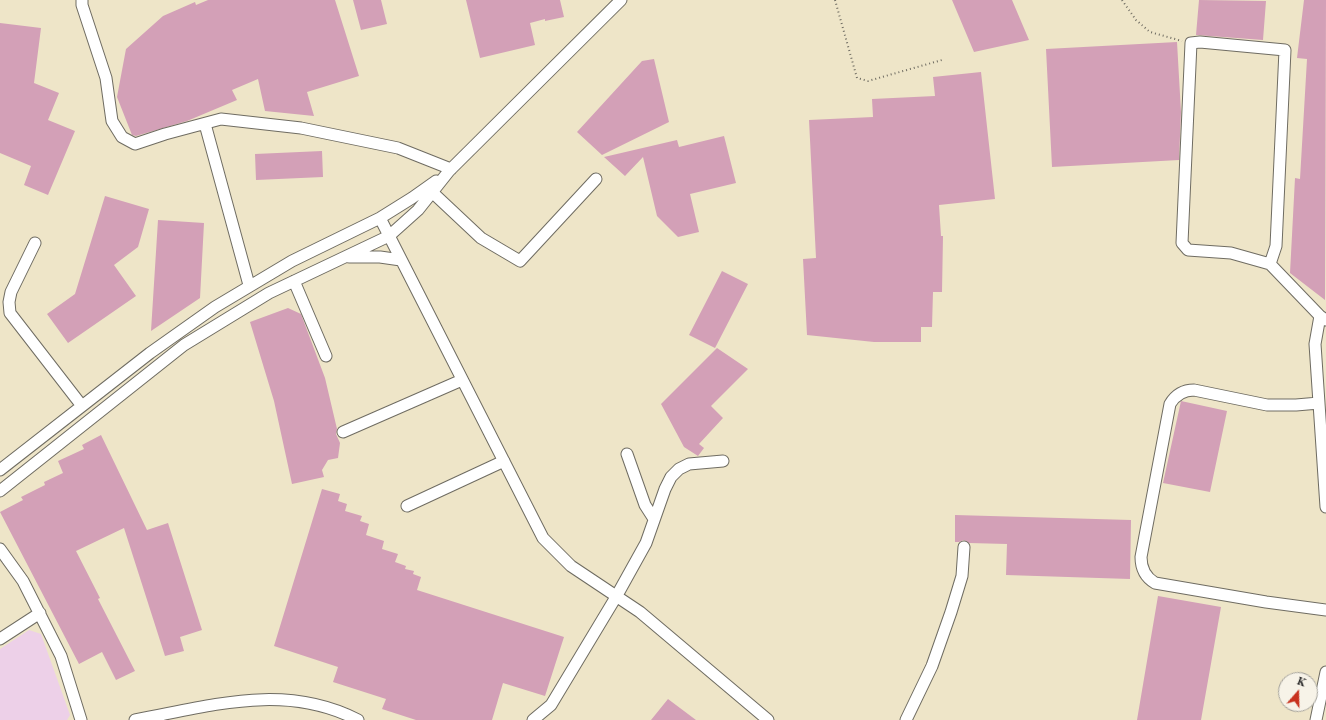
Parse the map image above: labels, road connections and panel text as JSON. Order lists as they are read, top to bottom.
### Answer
{
  "north": "top"
}
